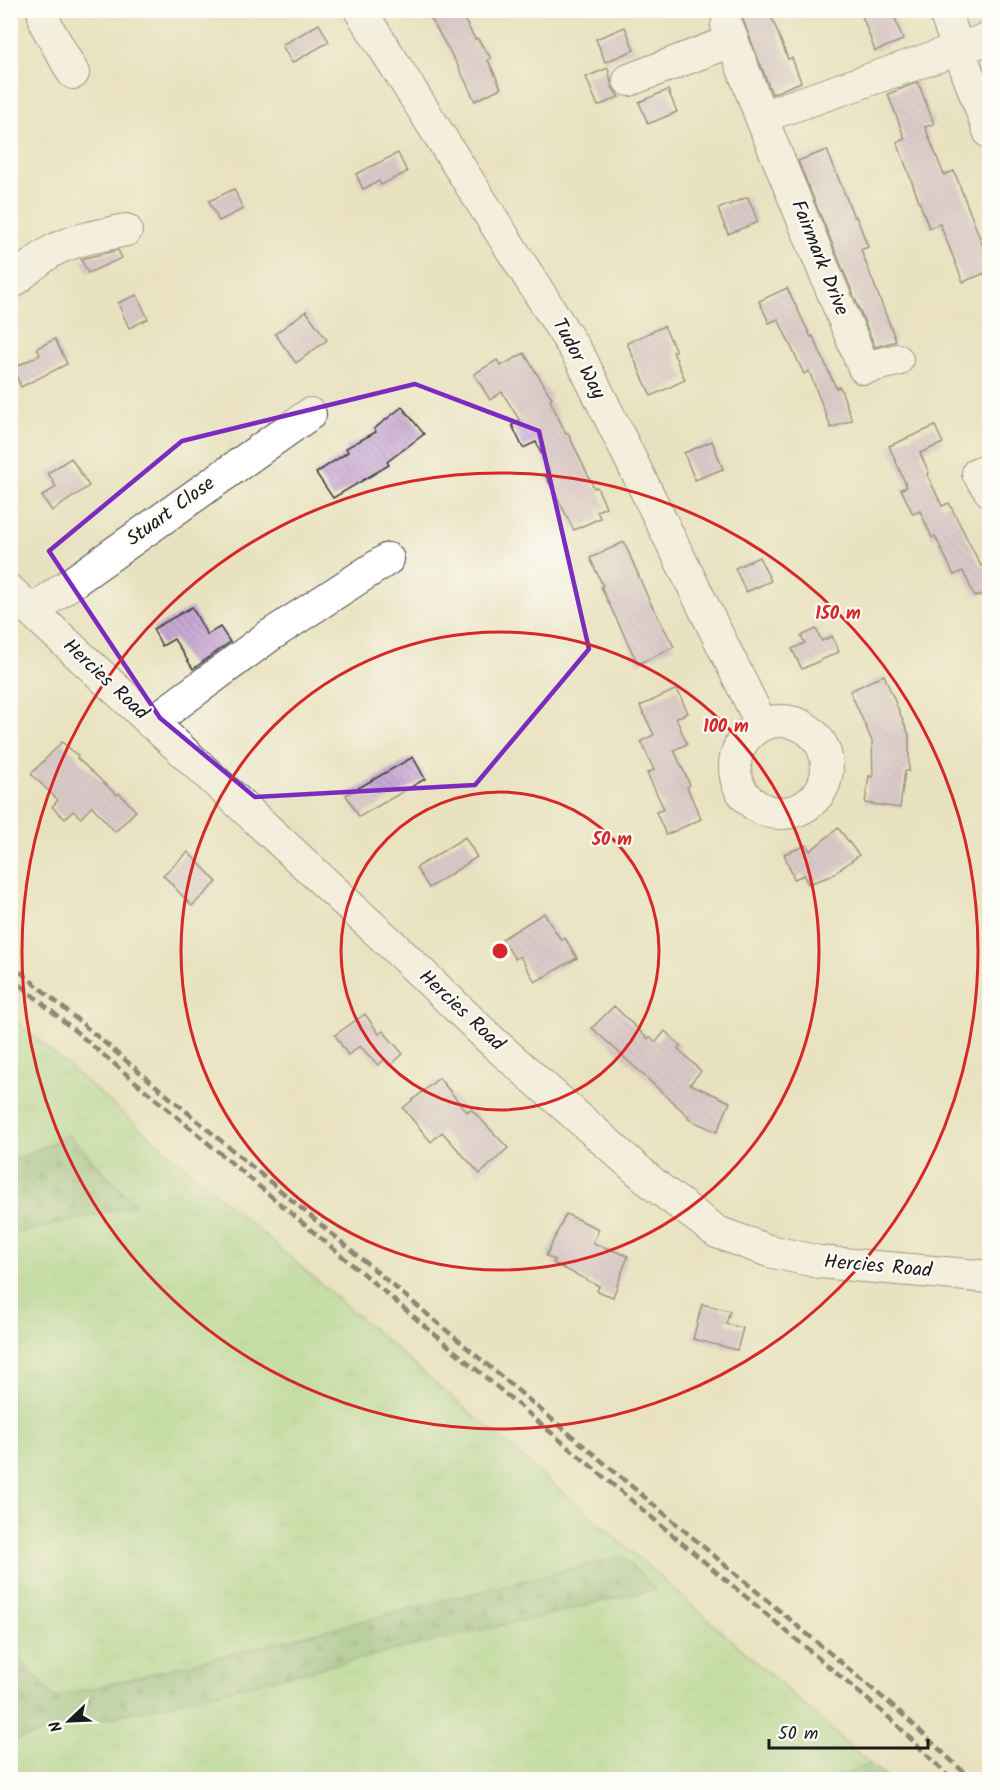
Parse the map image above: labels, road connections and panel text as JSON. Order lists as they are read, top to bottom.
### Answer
{
  "streets": {
    "street": [
      "Fairmark Drive",
      "Tudor Way",
      "Stuart Close",
      "Hercies Road"
    ]
  },
  "crossings": [
    ["Stuart Close", "Hercies Road"]
  ],
  "scale_bar": "50 m",
  "north": "bottom left",
  "rings": ["150 m", "100 m", "50 m"]
}
